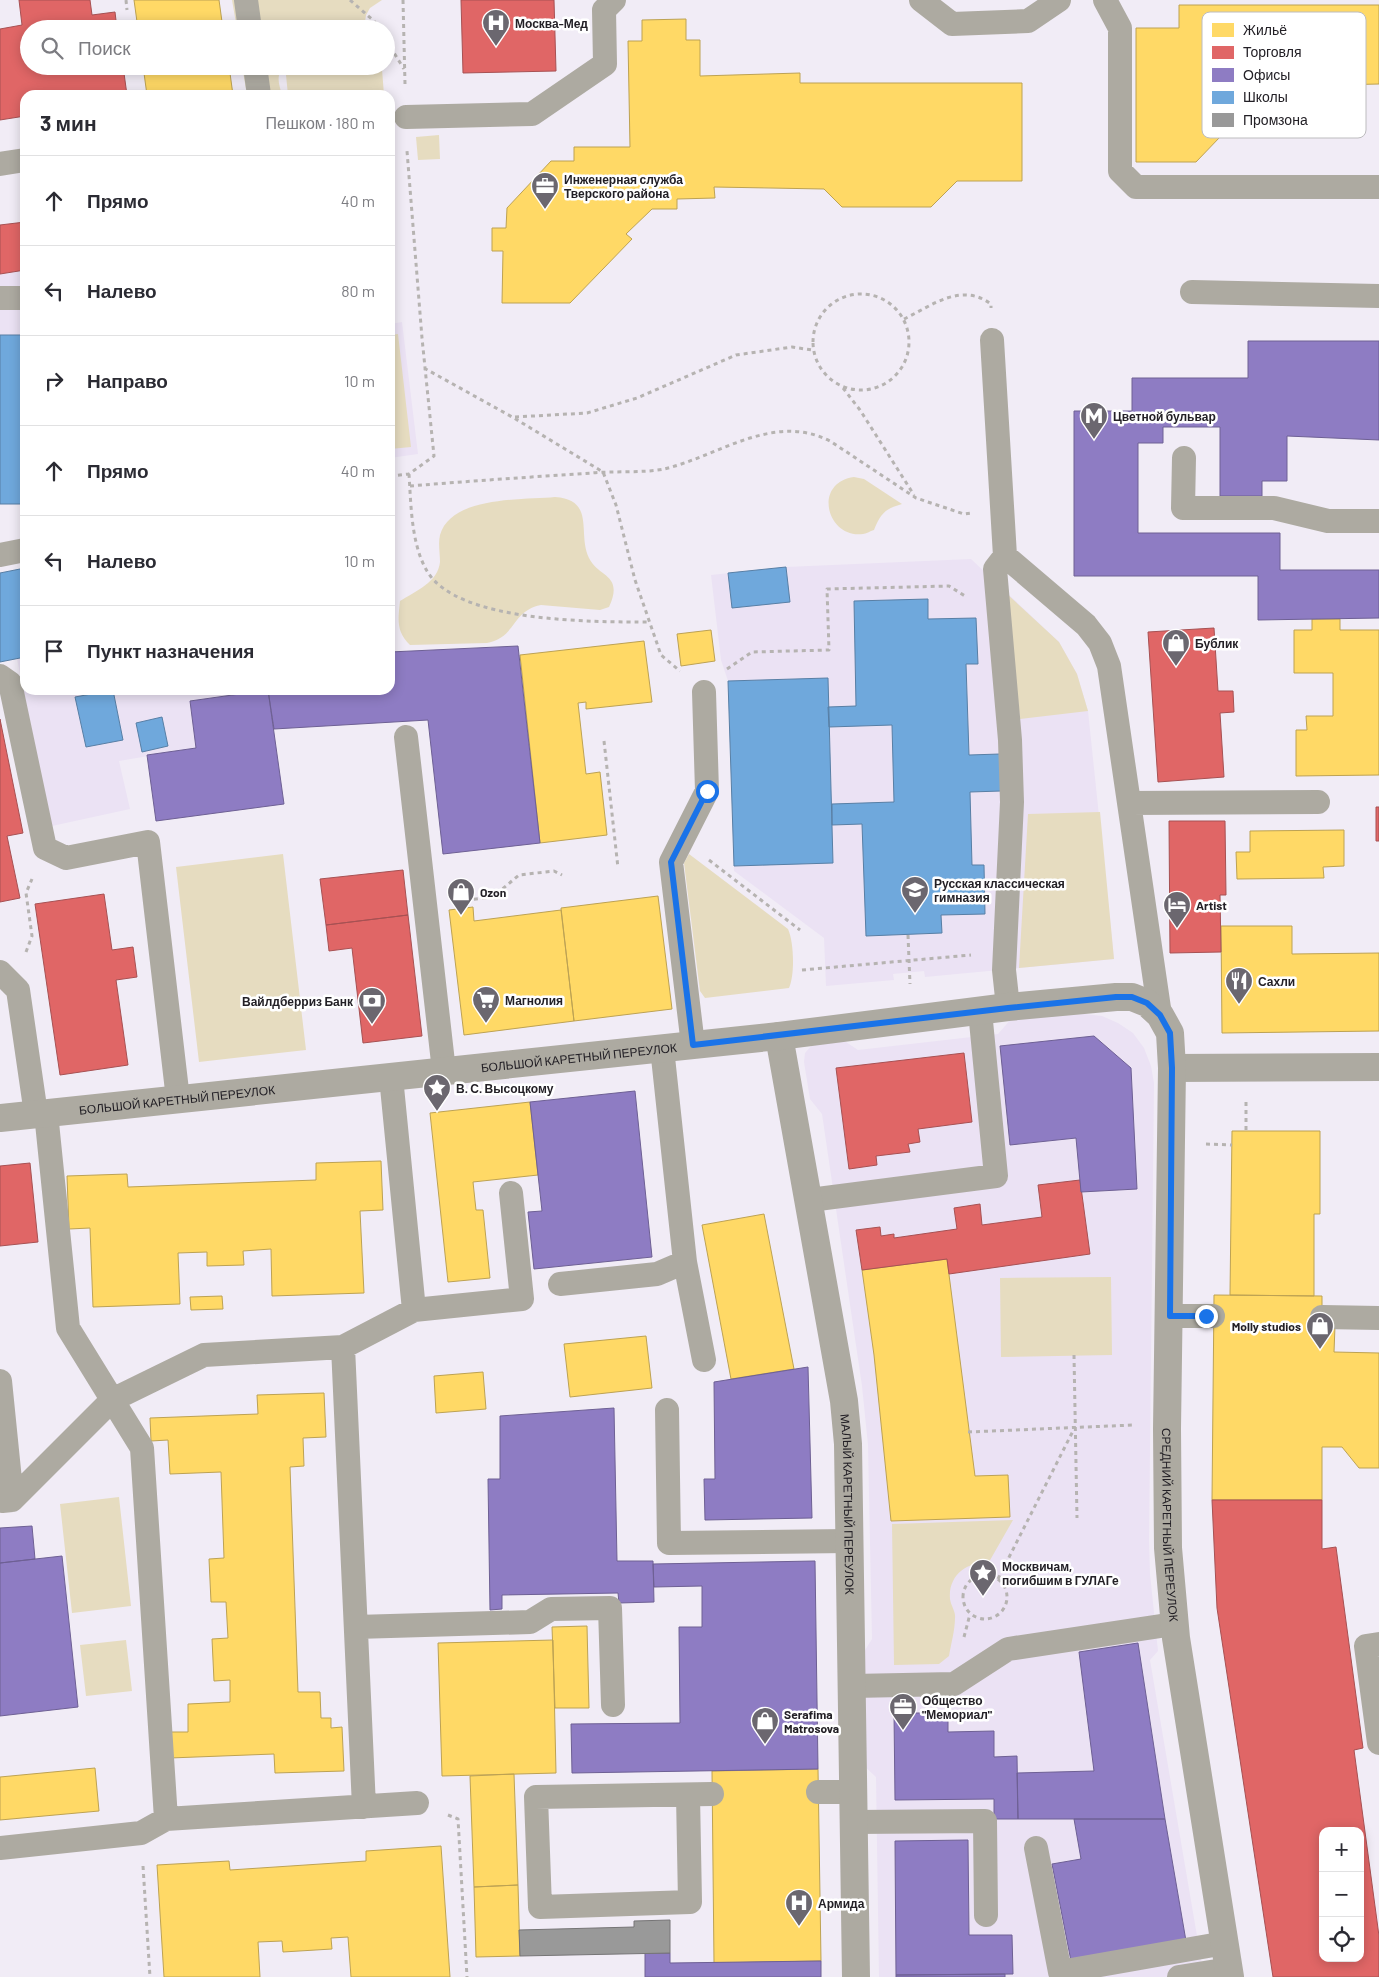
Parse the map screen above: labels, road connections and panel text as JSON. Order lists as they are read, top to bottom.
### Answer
{
  "streets": {
    "street": ["БОЛЬШОЙ КАРЕТНЫЙ ПЕРЕУЛОК", "МАЛЫЙ КАРЕТНЫЙ ПЕРЕУЛОК", "СРЕДНИЙ КАРЕТНЫЙ ПЕРЕУЛОК"]
  },
  "crossings": [
    ["БОЛЬШОЙ КАРЕТНЫЙ ПЕРЕУЛОК", "МАЛЫЙ КАРЕТНЫЙ ПЕРЕУЛОК"],
    ["БОЛЬШОЙ КАРЕТНЫЙ ПЕРЕУЛОК", "СРЕДНИЙ КАРЕТНЫЙ ПЕРЕУЛОК"]
  ],
  "places": {
    "hospital": ["Москва-Мед", "Армида"],
    "office": ["Инженерная служба Тверского района", "Общество \"Мемориал\""],
    "metro station": ["Цветной бульвар"],
    "shop": [
      "Бублик",
      "Ozon",
      "Molly studios",
      "Serafima Matrosova"
    ],
    "school or university": ["Русская классическая гимназия"],
    "hotel": ["Artist"],
    "restaurant": ["Сахли"],
    "supermarket": ["Магнолия"],
    "bank": ["Вайлдберриз Банк"],
    "place": ["В. С. Высоцкому", "Москвичам, погибшим в ГУЛАГе"]
  },
  "legend": [
    "Жильё",
    "Торговля",
    "Офисы",
    "Школы",
    "Промзона"
  ],
  "page": {
    "search": "Поиск",
    "heading": ["3 мин", "Пешком · 180 m"],
    "list": [
      ["Прямо", "40 m"],
      ["Налево", "80 m"],
      ["Направо", "10 m"],
      ["Прямо", "40 m"],
      ["Налево", "10 m"],
      "Пункт назначения"
    ],
    "map_buttons": ["+", "−"]
  }
}
